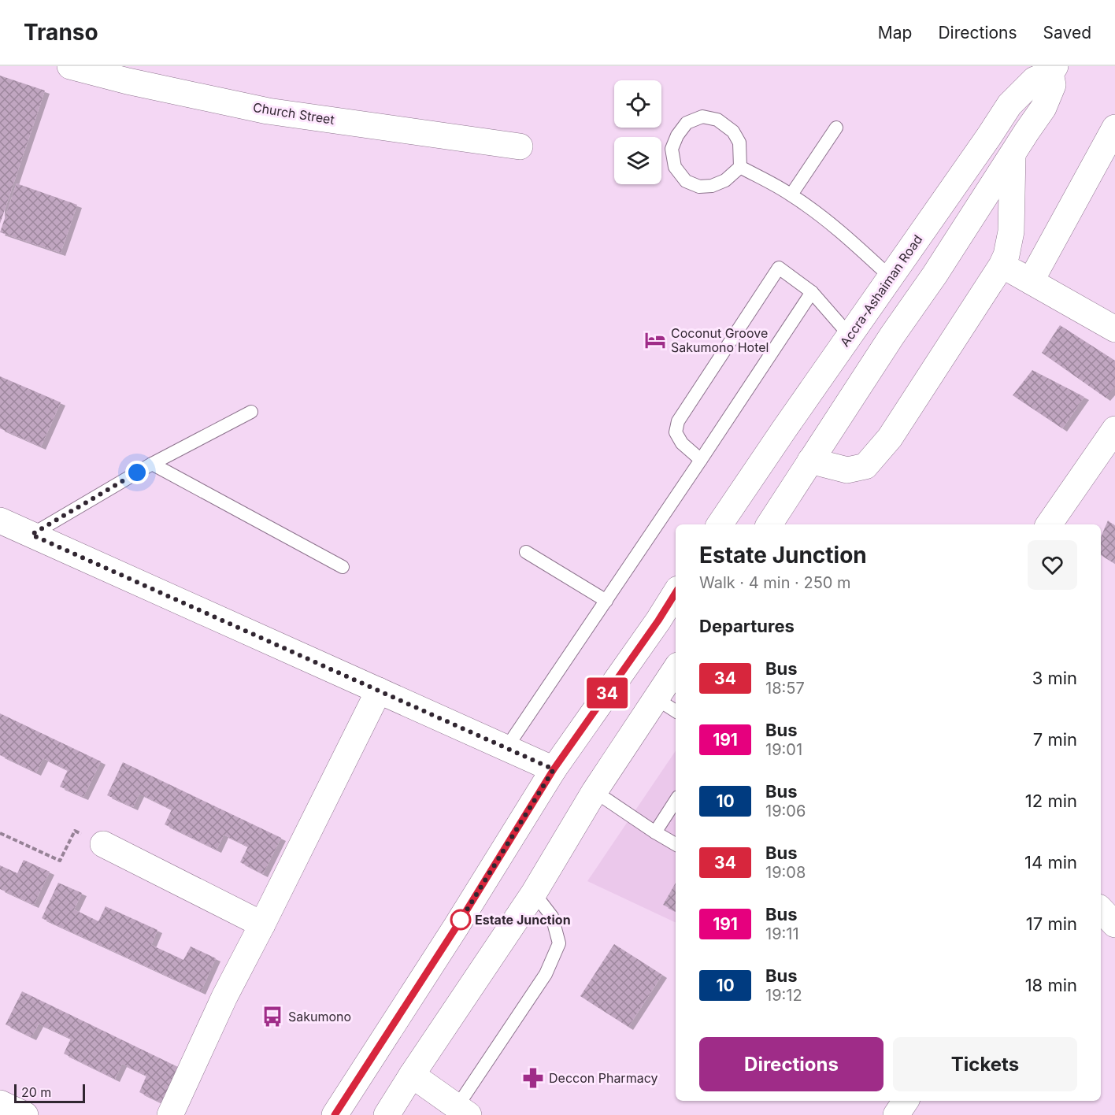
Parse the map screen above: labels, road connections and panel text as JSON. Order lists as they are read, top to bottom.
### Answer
{
  "streets": {
    "street": ["Church Street", "Accra-Ashaiman Road"]
  },
  "places": {
    "hotel": ["Coconut Groove Sakumono Hotel"],
    "other": ["Estate Junction"],
    "bus stop": ["Sakumono"],
    "pharmacy": ["Deccon Pharmacy"]
  },
  "lines": ["bus line 34"],
  "scale_bar": "20 m",
  "page": {
    "header": "Transo",
    "nav": ["Map", "Directions", "Saved"],
    "on_map": "34",
    "heading": [
      ["Estate Junction", "Walk · 4 min · 250 m"],
      "Departures"
    ],
    "list": [
      {
        "mark": "34",
        "name": "Bus",
        "note": "18:57",
        "value": "3 min"
      },
      {
        "mark": "191",
        "name": "Bus",
        "note": "19:01",
        "value": "7 min"
      },
      {
        "mark": "10",
        "name": "Bus",
        "note": "19:06",
        "value": "12 min"
      },
      {
        "mark": "34",
        "name": "Bus",
        "note": "19:08",
        "value": "14 min"
      },
      {
        "mark": "191",
        "name": "Bus",
        "note": "19:11",
        "value": "17 min"
      },
      {
        "mark": "10",
        "name": "Bus",
        "note": "19:12",
        "value": "18 min"
      }
    ],
    "buttons": ["Directions", "Tickets"],
    "scale": "20 m"
  }
}
